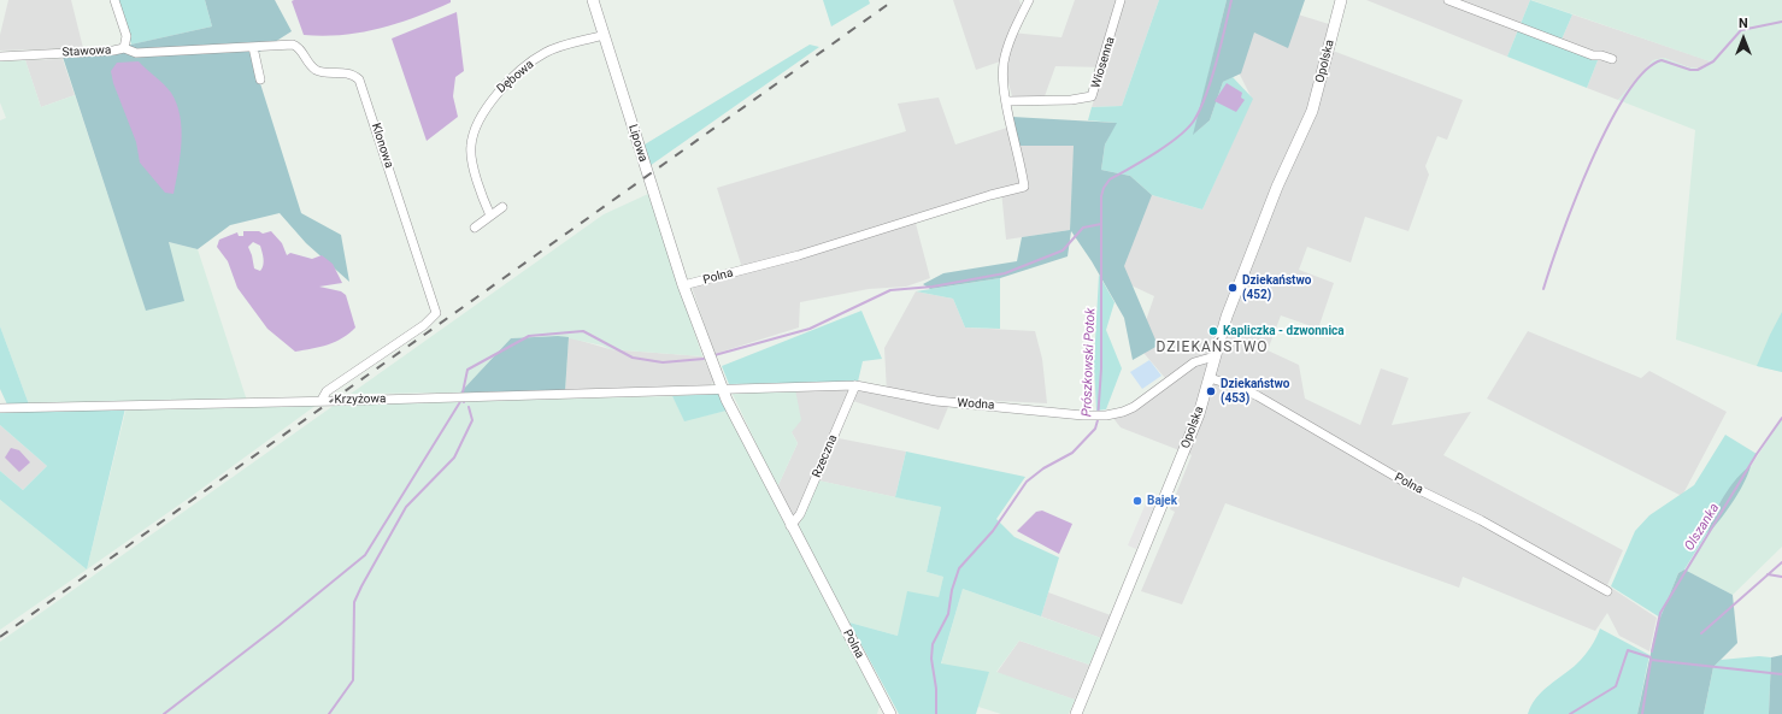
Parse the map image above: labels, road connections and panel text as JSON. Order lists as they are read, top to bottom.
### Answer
{
  "streets": {
    "street": [
      "Stawowa",
      "Opolska",
      "Wiosenna",
      "Dębowa",
      "Lipowa",
      "Klonowa",
      "Polna",
      "Krzyżowa",
      "Wodna",
      "Rzeczna"
    ]
  },
  "crossings": [
    ["Stawowa", "Klonowa"],
    ["Opolska", "Polna"],
    ["Opolska", "Wodna"],
    ["Wiosenna", "Polna"],
    ["Dębowa", "Lipowa"],
    ["Lipowa", "Polna"],
    ["Klonowa", "Krzyżowa"],
    ["Polna", "Krzyżowa"],
    ["Polna", "Wodna"],
    ["Polna", "Rzeczna"],
    ["Krzyżowa", "Wodna"],
    ["Wodna", "Rzeczna"]
  ],
  "districts": ["DZIEKAŃSTWO"],
  "water": ["Prószkowski Potok", "Olszanka"],
  "places": [
    "Dziekaństwo (452)",
    "Kapliczka - dzwonnica",
    "Dziekaństwo (453)",
    "Bajek"
  ],
  "north": "top"
}
